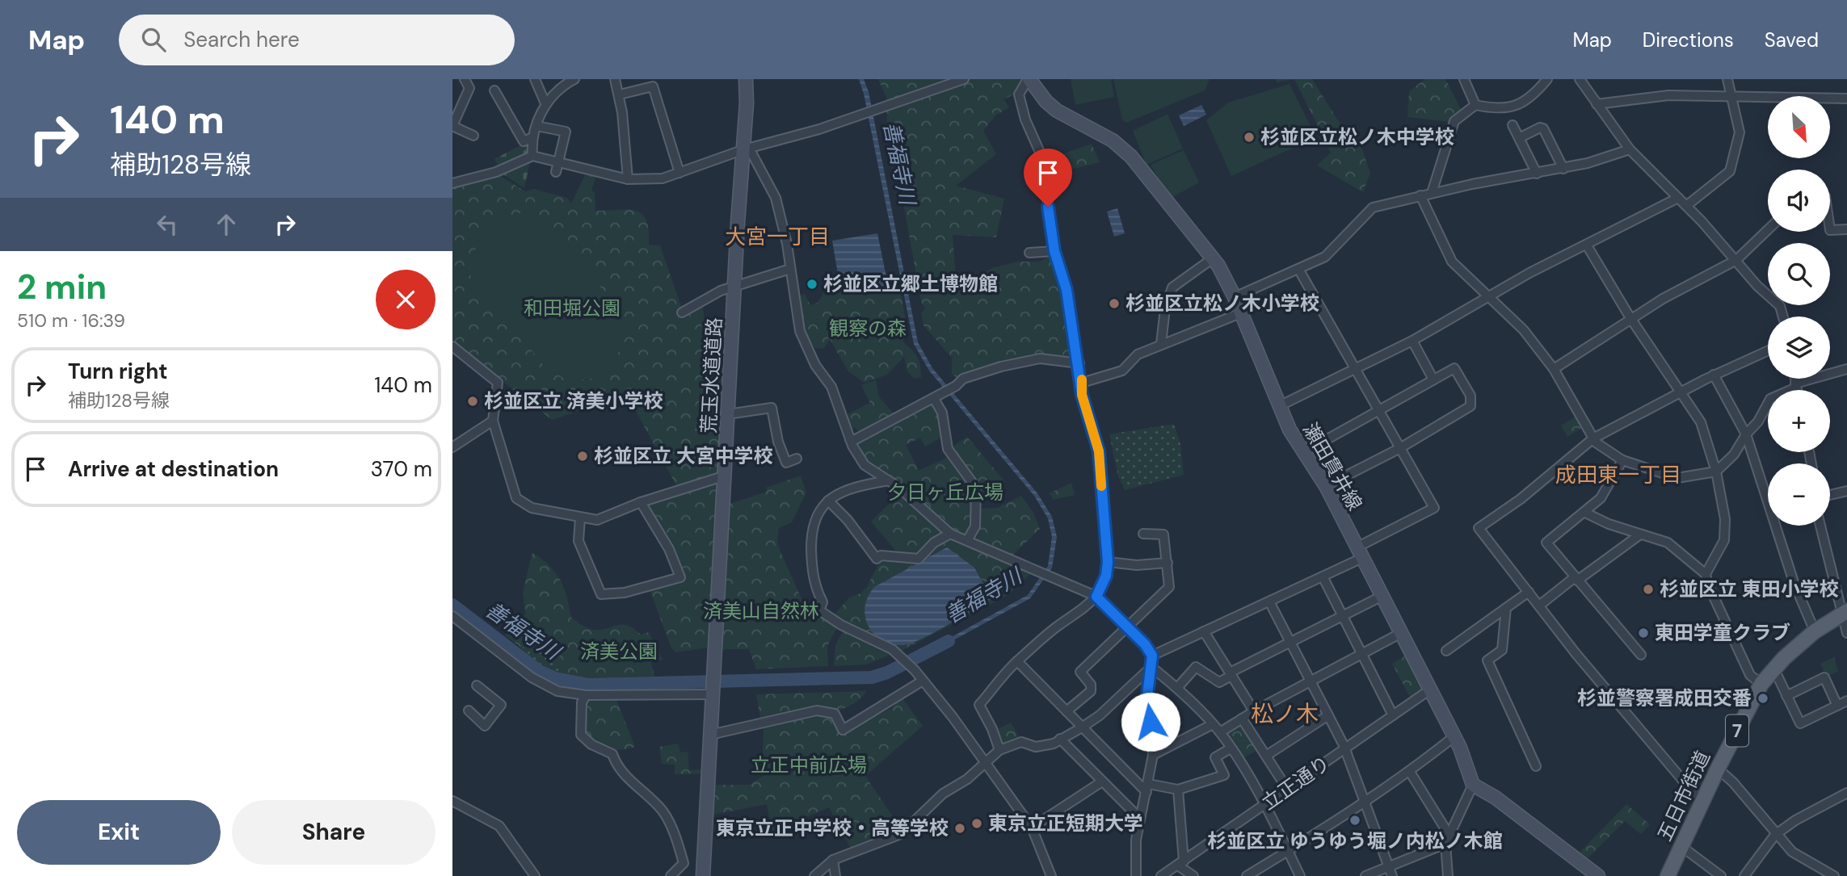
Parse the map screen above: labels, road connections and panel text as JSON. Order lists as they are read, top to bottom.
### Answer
{
  "streets": {
    "main road": [
      "荒玉水道道路",
      "瀬田貫井線",
      "7",
      "五日市街道"
    ],
    "street": ["立正通り"]
  },
  "crossings": [
    ["瀬田貫井線", "立正通り"]
  ],
  "districts": ["大宮一丁目", "成田東一丁目", "松ノ木"],
  "water": ["善福寺川"],
  "parks": [
    "和田堀公園",
    "観察の森",
    "夕日ヶ丘広場",
    "済美山自然林",
    "済美公園",
    "立正中前広場"
  ],
  "places": [
    "杉並区立松ノ木中学校",
    "杉並区立郷土博物館",
    "杉並区立松ノ木小学校",
    "杉並区立 済美小学校",
    "杉並区立 大宮中学校",
    "杉並区立 東田小学校",
    "東田学童クラブ",
    "杉並警察署成田交番",
    "杉並区立 ゆうゆう堀ノ内松ノ木館",
    "東京立正短期大学",
    "東京立正中学校・高等学校"
  ],
  "north": "bottom right",
  "page": {
    "header": "Map",
    "search": "Search here",
    "nav": ["Map", "Directions", "Saved"],
    "turn": ["140 m", "補助128号線"],
    "map_buttons": ["+", "−"],
    "heading": ["2 min", "510 m · 16:39"],
    "list": [
      {
        "name": "Turn right",
        "note": "補助128号線",
        "value": "140 m"
      },
      {
        "name": "Arrive at destination",
        "value": "370 m"
      }
    ],
    "buttons": ["Exit", "Share"]
  }
}
